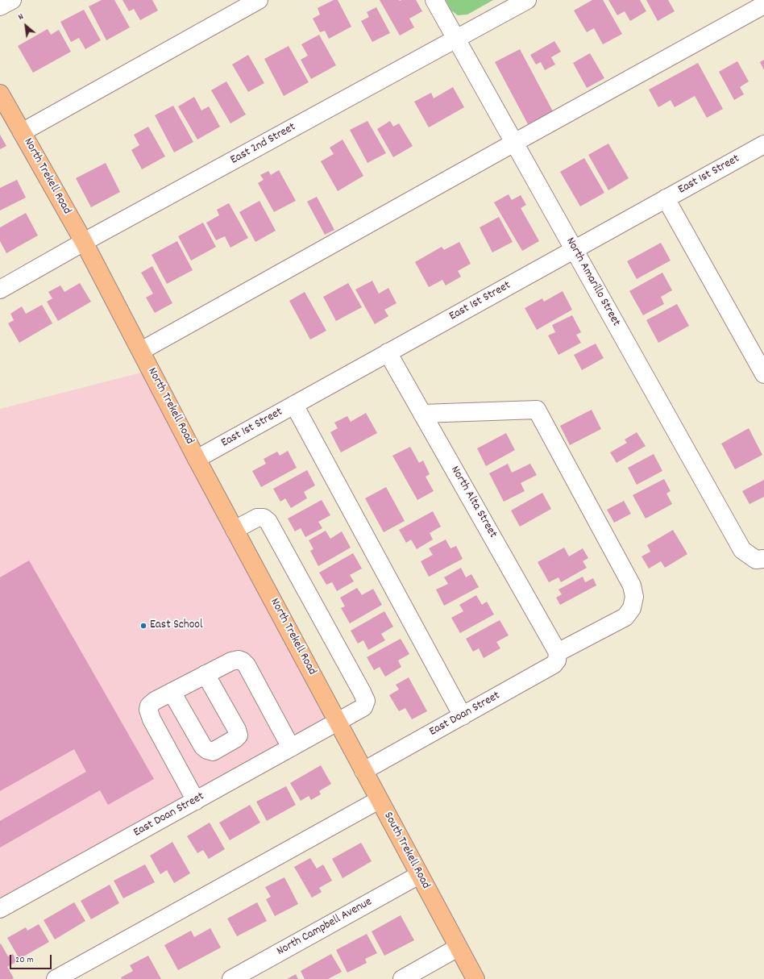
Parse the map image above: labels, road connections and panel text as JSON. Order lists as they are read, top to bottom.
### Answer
{
  "streets": {
    "main road": ["North Trekell Road", "South Trekell Road"],
    "street": [
      "East 2nd Street",
      "East 1st Street",
      "North Amarillo Street",
      "North Alta Street",
      "East Doan Street",
      "North Campbell Avenue"
    ]
  },
  "crossings": [
    ["East 2nd Street", "North Trekell Road"],
    ["East 2nd Street", "North Amarillo Street"],
    ["East 1st Street", "North Trekell Road"],
    ["East 1st Street", "North Amarillo Street"],
    ["East 1st Street", "North Alta Street"],
    ["North Trekell Road", "East Doan Street"],
    ["North Trekell Road", "South Trekell Road"],
    ["North Alta Street", "East Doan Street"],
    ["East Doan Street", "South Trekell Road"],
    ["South Trekell Road", "North Campbell Avenue"]
  ],
  "places": ["East School"],
  "scale_bar": "20 m",
  "north": "top left"
}
